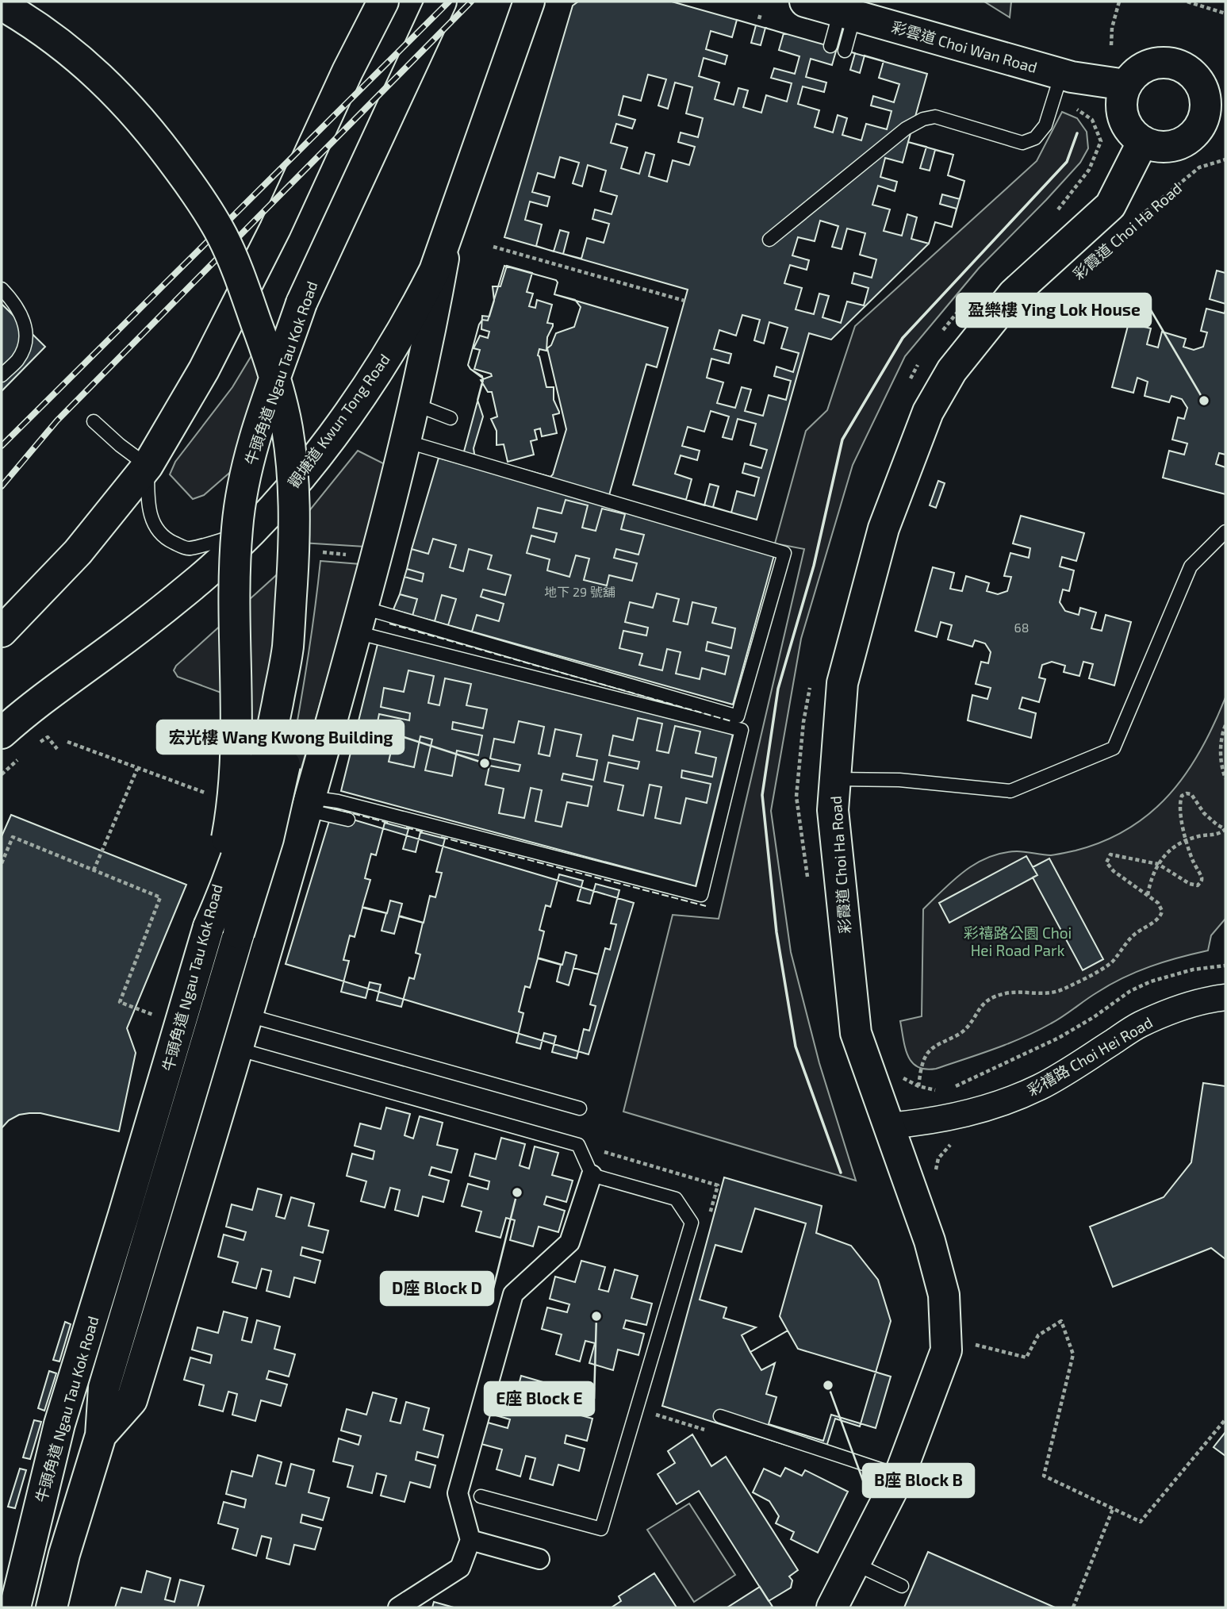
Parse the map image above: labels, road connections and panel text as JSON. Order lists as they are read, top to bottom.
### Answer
{
  "streets": {
    "main road": [
      "彩雲道 Choi Wan Road",
      "彩霞道 Choi Ha Road",
      "牛頭角道 Ngau Tau Kok Road",
      "觀塘道 Kwun Tong Road"
    ],
    "street": ["彩禧路 Choi Hei Road"]
  },
  "crossings": [
    ["彩雲道 Choi Wan Road", "彩霞道 Choi Ha Road"],
    ["彩霞道 Choi Ha Road", "彩禧路 Choi Hei Road"],
    ["牛頭角道 Ngau Tau Kok Road", "觀塘道 Kwun Tong Road"]
  ],
  "parks": ["彩禧路公園 Choi Hei Road Park"],
  "places": [
    "盈樂樓 Ying Lok House",
    "宏光樓 Wang Kwong Building",
    "D座 Block D",
    "E座 Block E",
    "B座 Block B"
  ],
  "house_numbers": ["地下 29 號舖", "68"]
}
